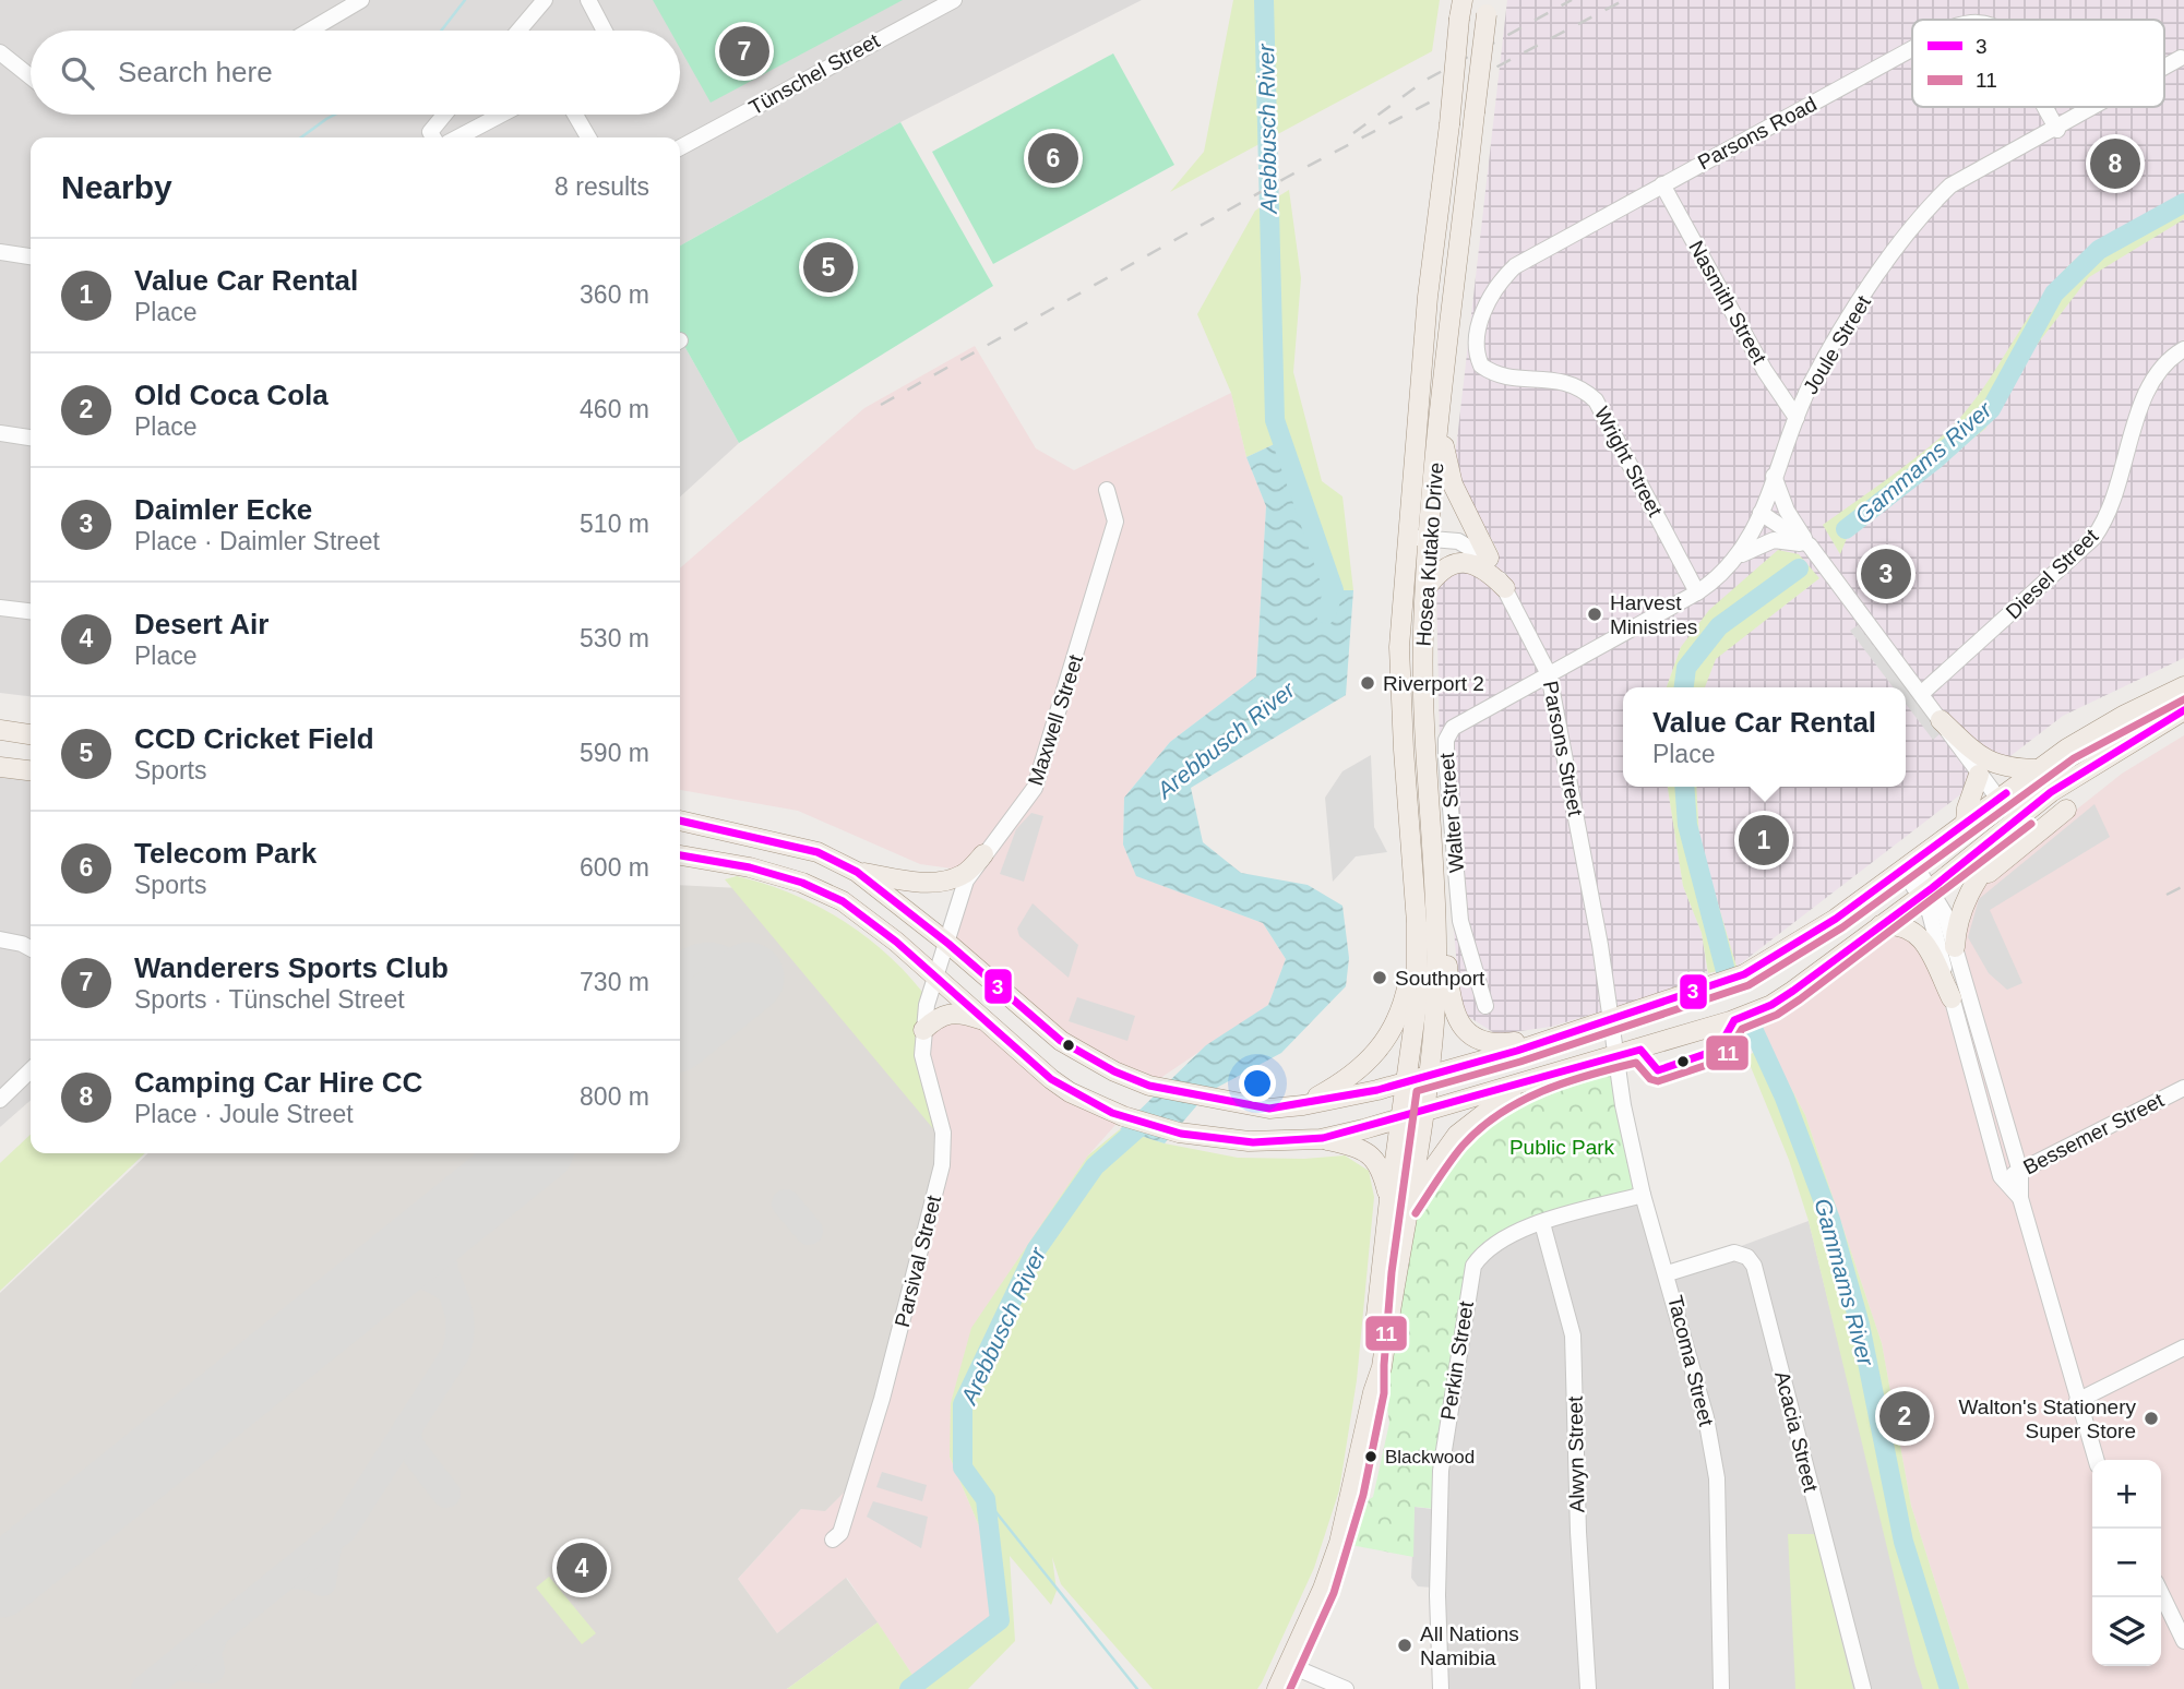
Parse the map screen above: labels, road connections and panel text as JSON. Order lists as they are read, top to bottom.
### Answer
{
  "streets": {
    "main road": ["Hosea Kutako Drive"],
    "street": [
      "Tünschel Street",
      "Parsons Road",
      "Nasmith Street",
      "Joule Street",
      "Wright Street",
      "Diesel Street",
      "Maxwell Street",
      "Parsons Street",
      "Walter Street",
      "Bessemer Street",
      "Parsival Street",
      "Perkin Street",
      "Tacoma Street",
      "Acacia Street",
      "Alwyn Street"
    ]
  },
  "crossings": [
    ["Parsons Road", "Nasmith Street"],
    ["Parsons Road", "Joule Street"],
    ["Parsons Road", "Wright Street"],
    ["Nasmith Street", "Joule Street"],
    ["Joule Street", "Wright Street"],
    ["Joule Street", "Parsons Street"],
    ["Joule Street", "Walter Street"],
    ["Maxwell Street", "Parsival Street"],
    ["Parsons Street", "Walter Street"],
    ["Parsons Street", "Tacoma Street"],
    ["Perkin Street", "Tacoma Street"],
    ["Perkin Street", "Alwyn Street"],
    ["Tacoma Street", "Acacia Street"]
  ],
  "water": ["Arebbusch River", "Gammams River"],
  "parks": ["Public Park"],
  "places": [
    "Harvest Ministries",
    "Riverport 2",
    "Southport",
    "Walton's Stationery Super Store",
    "Blackwood",
    "All Nations Namibia"
  ],
  "lines": ["transit line 11", "transit line 3"],
  "legend": ["3", "11"],
  "page": {
    "pins": [
      "7",
      "6",
      "8",
      "5",
      "3",
      "1",
      "2",
      "4"
    ],
    "search": "Search here",
    "heading": ["Nearby", "8 results"],
    "list": [
      {
        "mark": "1",
        "name": "Value Car Rental",
        "note": "Place",
        "value": "360 m"
      },
      {
        "mark": "2",
        "name": "Old Coca Cola",
        "note": "Place",
        "value": "460 m"
      },
      {
        "mark": "3",
        "name": "Daimler Ecke",
        "note": "Place · Daimler Street",
        "value": "510 m"
      },
      {
        "mark": "4",
        "name": "Desert Air",
        "note": "Place",
        "value": "530 m"
      },
      {
        "mark": "5",
        "name": "CCD Cricket Field",
        "note": "Sports",
        "value": "590 m"
      },
      {
        "mark": "6",
        "name": "Telecom Park",
        "note": "Sports",
        "value": "600 m"
      },
      {
        "mark": "7",
        "name": "Wanderers Sports Club",
        "note": "Sports · Tünschel Street",
        "value": "730 m"
      },
      {
        "mark": "8",
        "name": "Camping Car Hire CC",
        "note": "Place · Joule Street",
        "value": "800 m"
      }
    ],
    "popup": ["Value Car Rental", "Place"],
    "map_buttons": ["+", "−"]
  }
}
